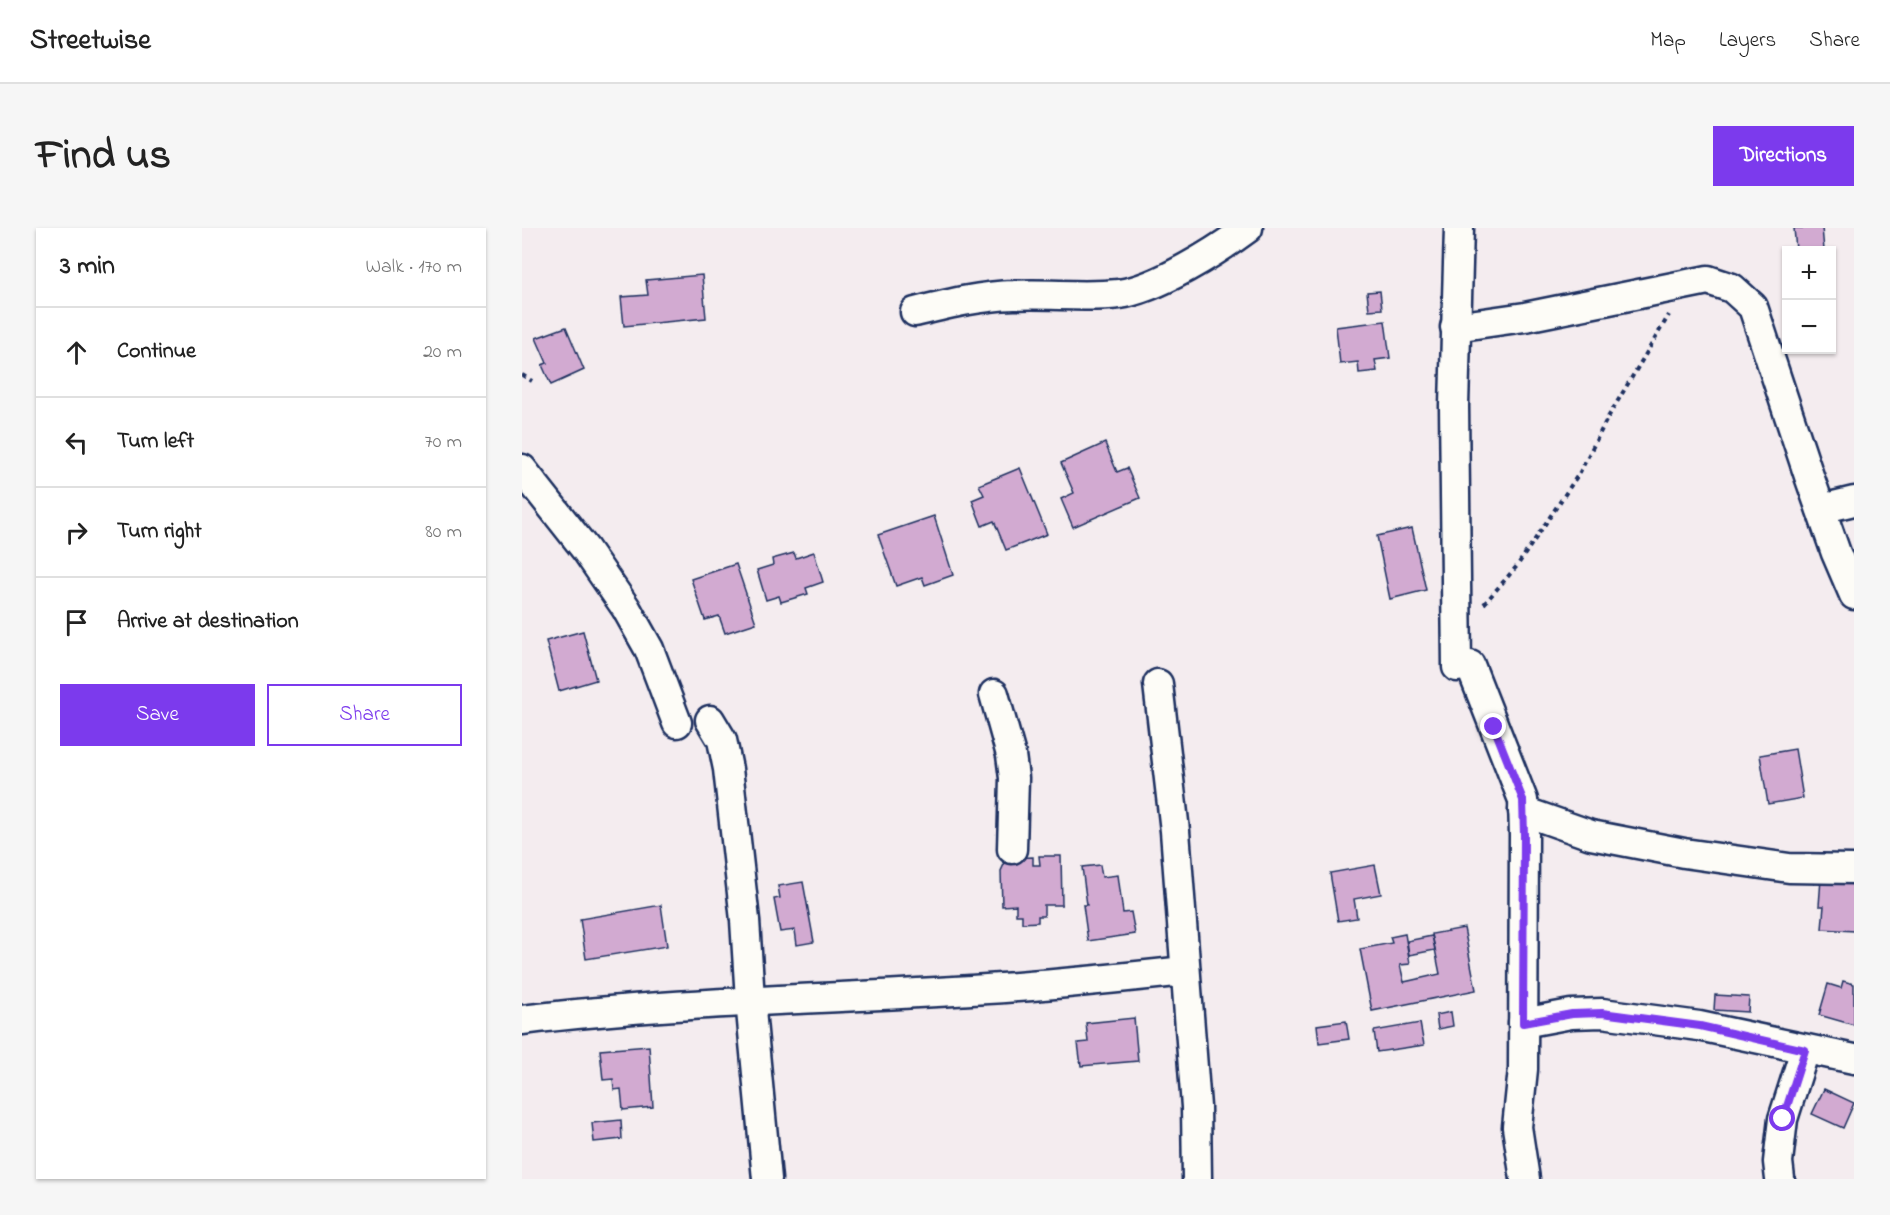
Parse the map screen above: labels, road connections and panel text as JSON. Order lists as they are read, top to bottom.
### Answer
{
  "page": {
    "header": "Streetwise",
    "nav": ["Map", "Layers", "Share"],
    "title": "Find us",
    "buttons": [
      "Directions",
      ["Save", "Share"]
    ],
    "heading": ["3 min", "Walk · 170 m"],
    "map_buttons": ["+", "−"],
    "list": [
      ["Continue", "20 m"],
      ["Turn left", "70 m"],
      ["Turn right", "80 m"],
      "Arrive at destination"
    ]
  }
}
